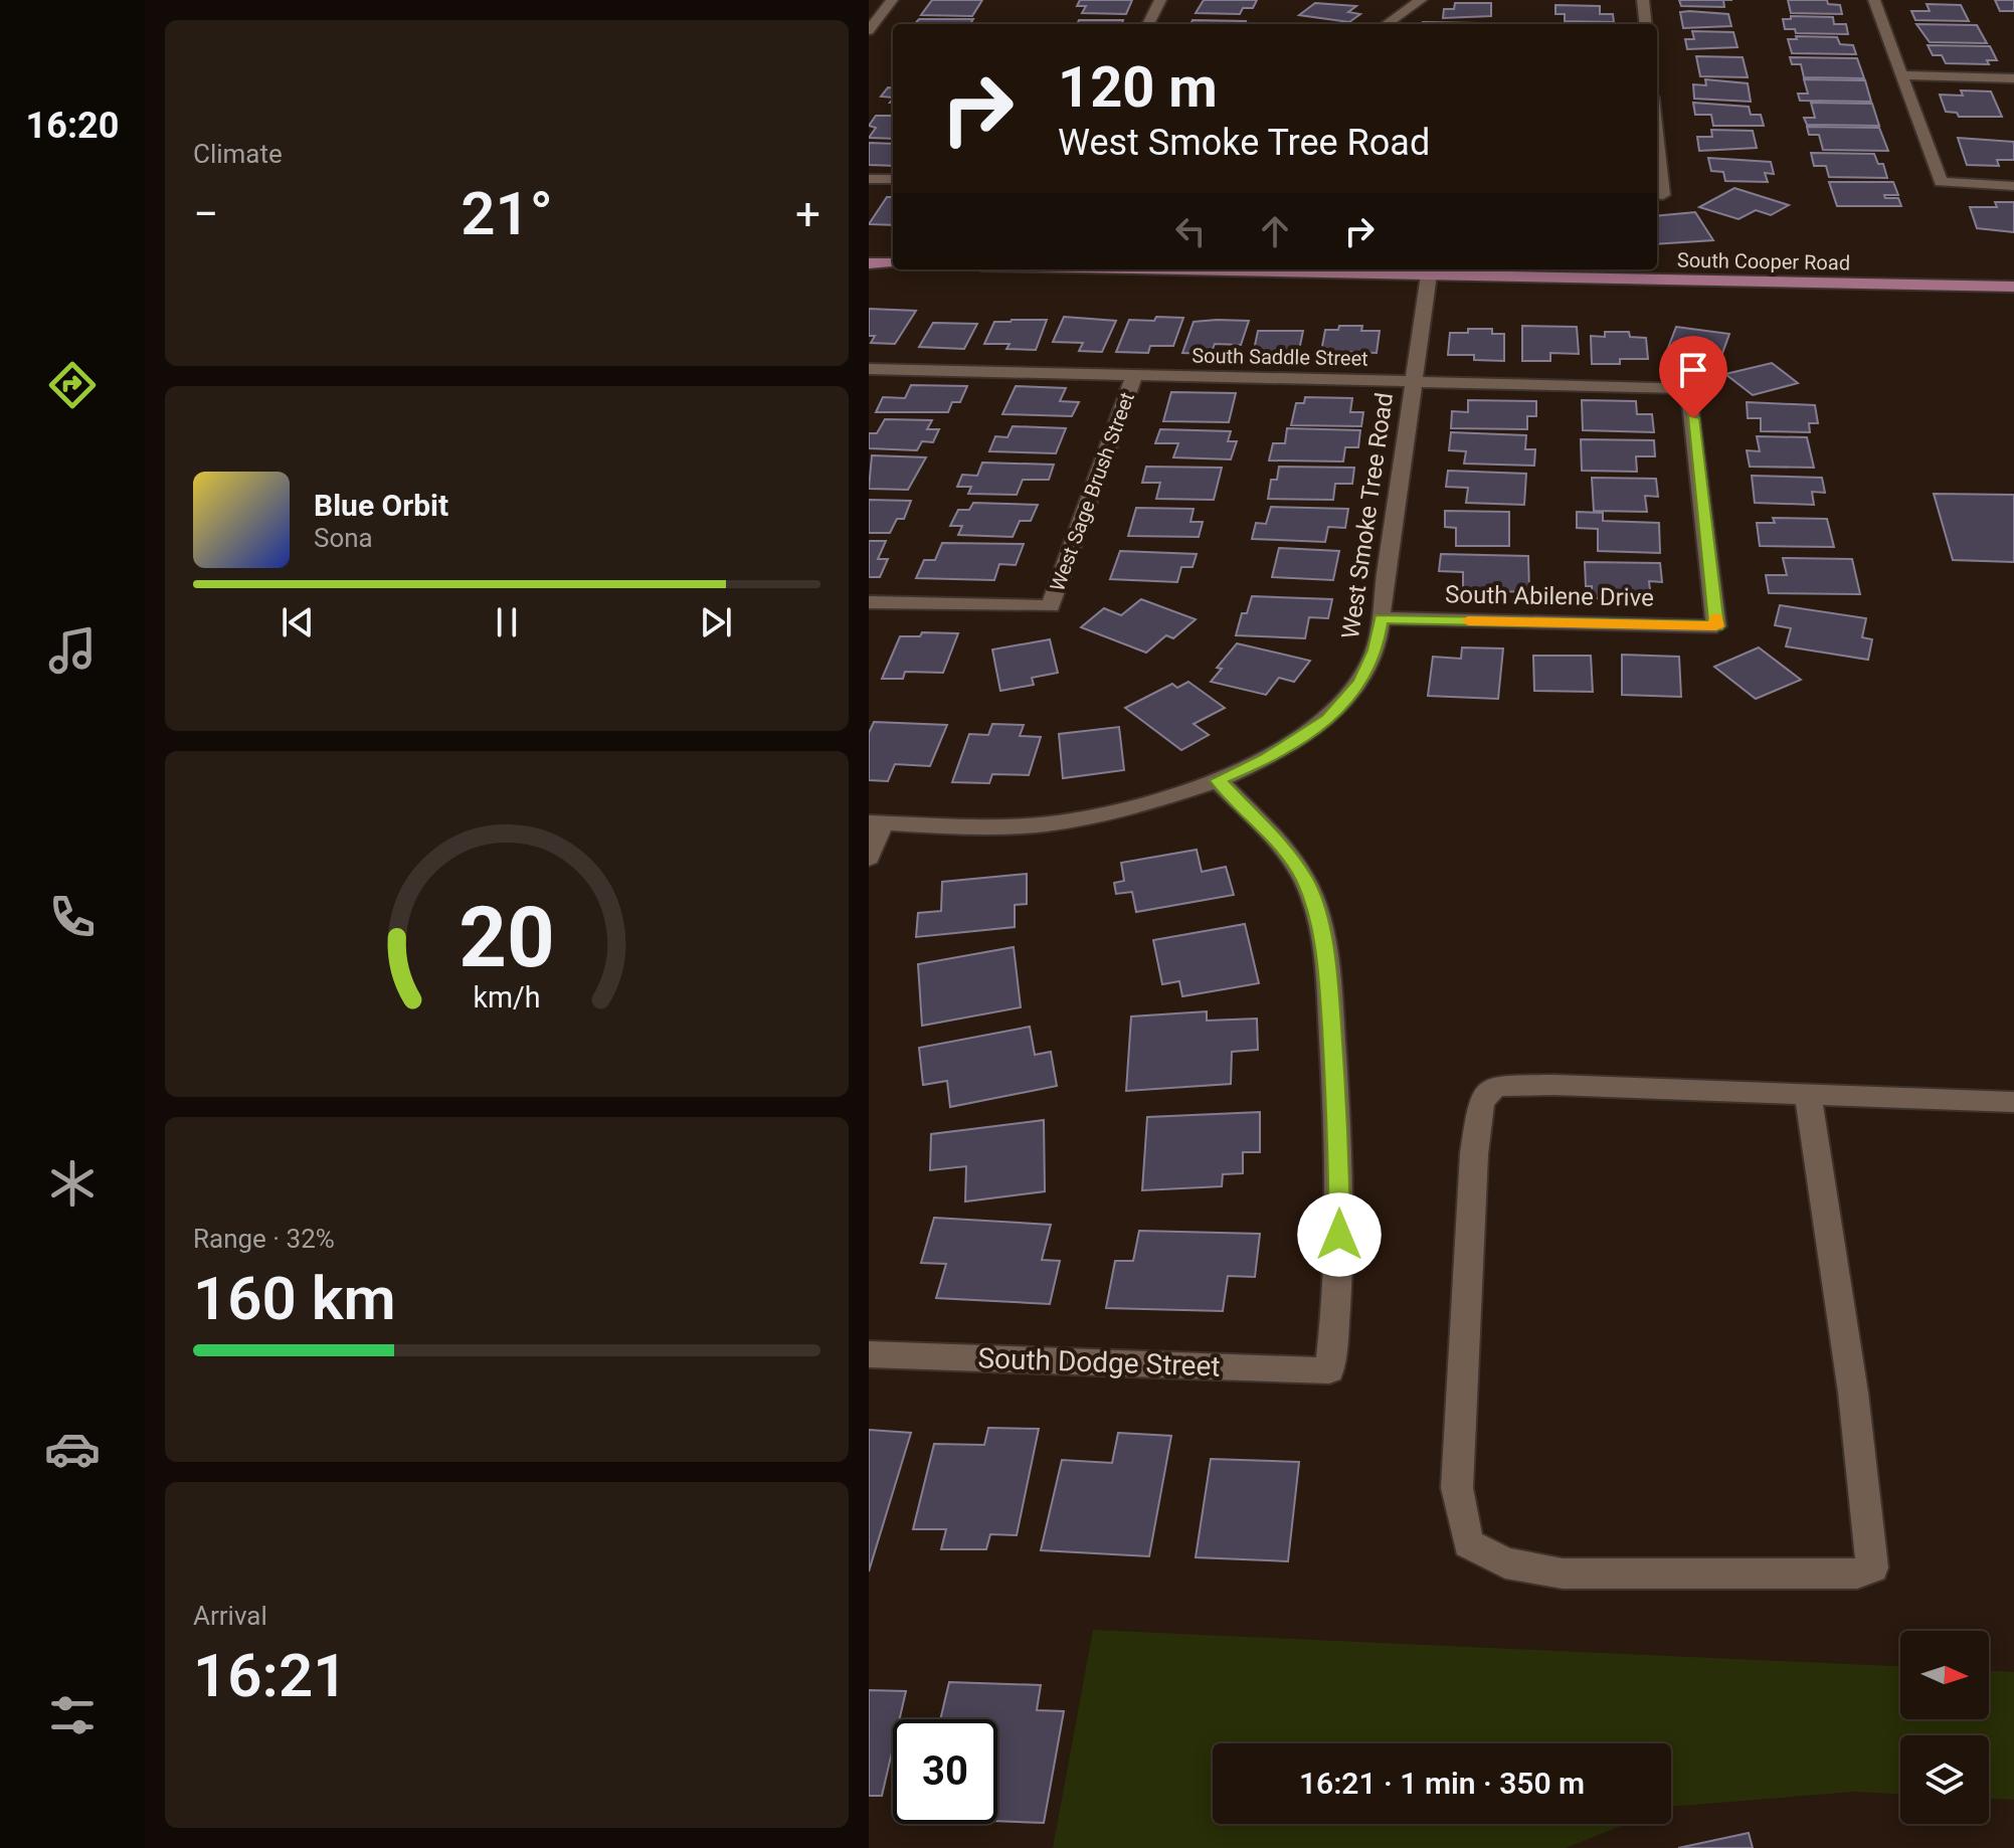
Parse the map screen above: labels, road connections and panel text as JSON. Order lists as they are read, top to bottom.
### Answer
{
  "streets": {
    "main road": ["South Cooper Road"],
    "street": [
      "South Saddle Street",
      "West Sage Brush Street",
      "West Smoke Tree Road",
      "South Abilene Drive",
      "South Dodge Street"
    ]
  },
  "crossings": [
    ["South Cooper Road", "West Smoke Tree Road"],
    ["South Saddle Street", "West Sage Brush Street"],
    ["South Saddle Street", "West Smoke Tree Road"],
    ["South Saddle Street", "South Abilene Drive"],
    ["West Smoke Tree Road", "South Abilene Drive"],
    ["West Smoke Tree Road", "South Dodge Street"]
  ],
  "north": "right",
  "page": {
    "tabs": "16:20",
    "tile": [
      "Climate",
      ["Range · 32%", "160 km"],
      ["Arrival", "16:21"]
    ],
    "turn": ["120 m", "West Smoke Tree Road"],
    "heat": ["−", "21°", "+"],
    "song": ["Blue Orbit", "Sona"],
    "limit": "30",
    "trip": "16:21 · 1 min · 350 m",
    "gauge": ["20", "km/h"]
  }
}
